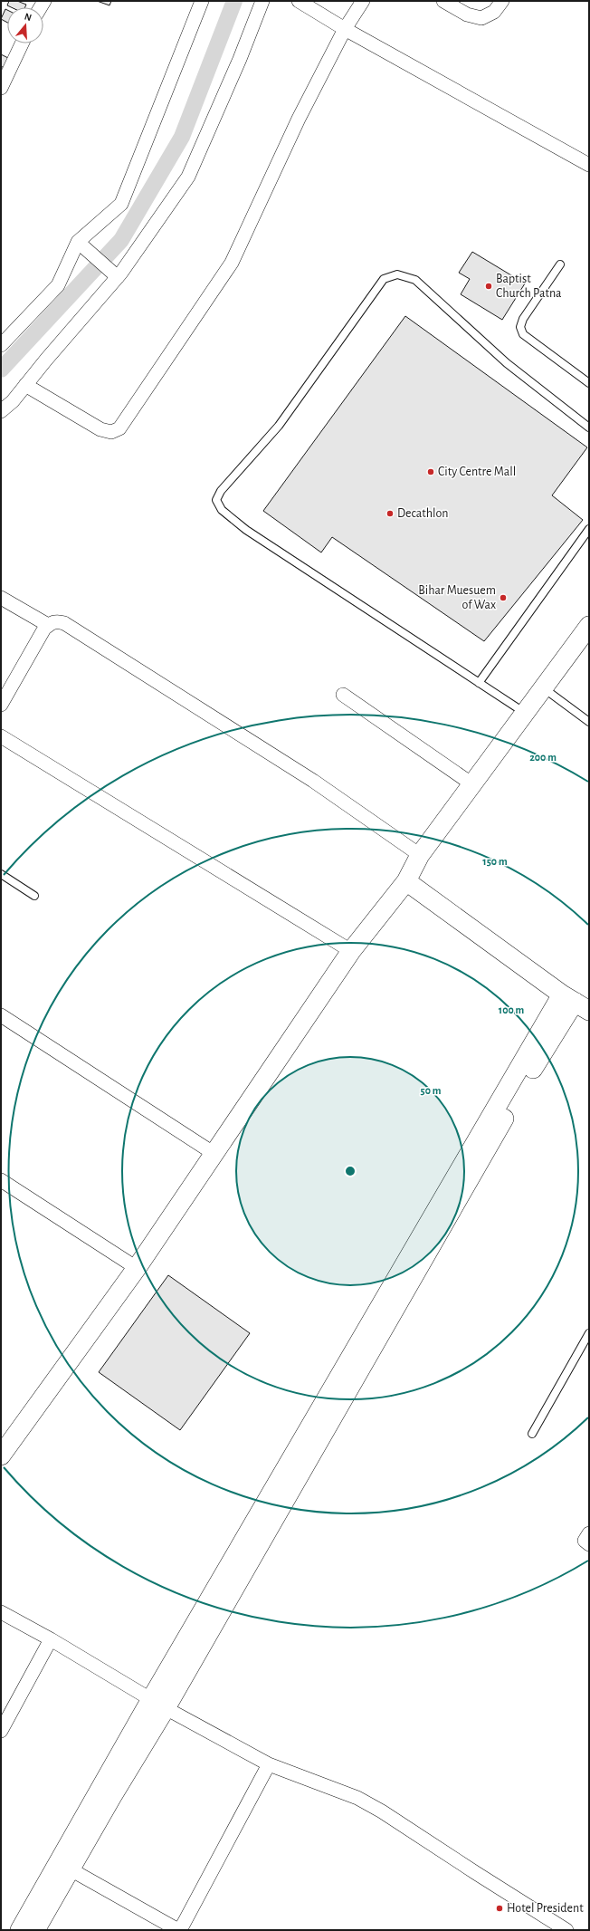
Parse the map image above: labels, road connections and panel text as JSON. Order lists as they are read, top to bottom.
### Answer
{
  "places": [
    "Baptist Church Patna",
    "City Centre Mall",
    "Decathlon",
    "Bihar Muesuem of Wax",
    "Hotel President"
  ],
  "north": "top",
  "rings": [
    "200 m",
    "150 m",
    "100 m",
    "50 m"
  ]
}
